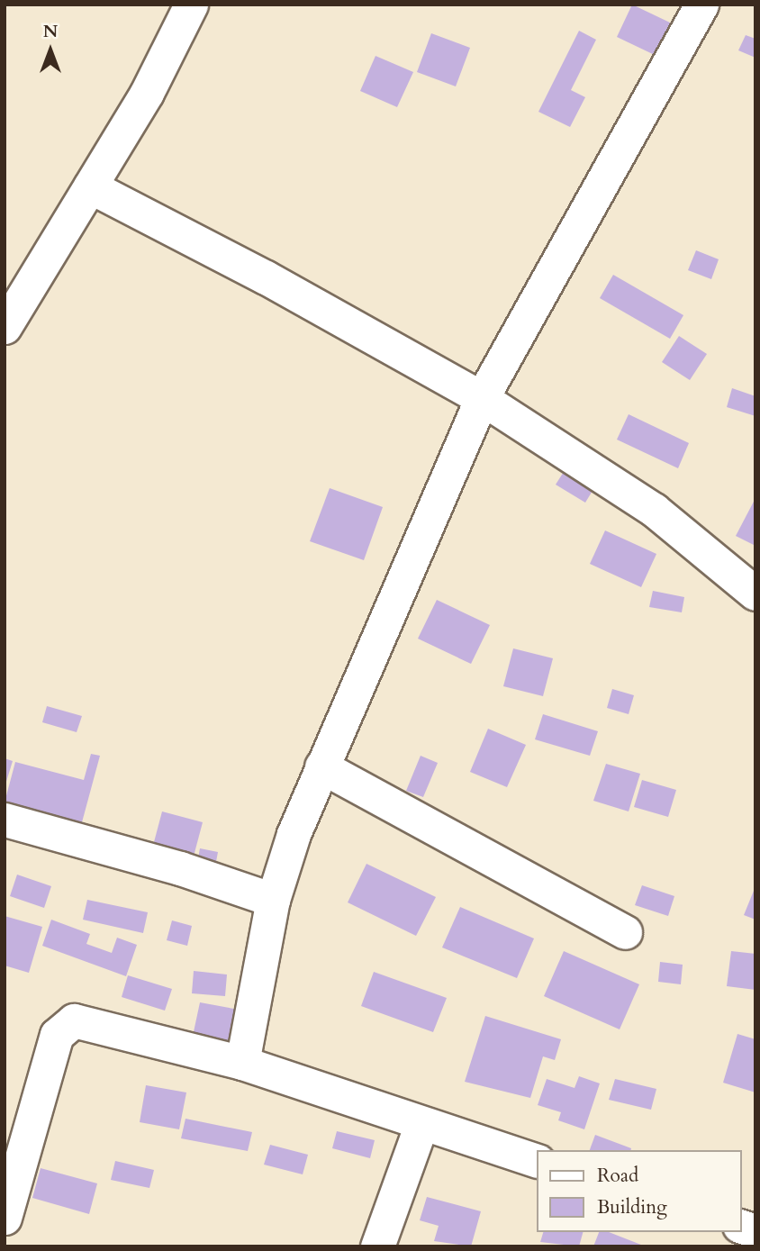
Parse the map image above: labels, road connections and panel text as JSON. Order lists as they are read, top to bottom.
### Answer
{
  "legend": ["Road", "Building"],
  "north": "top"
}
